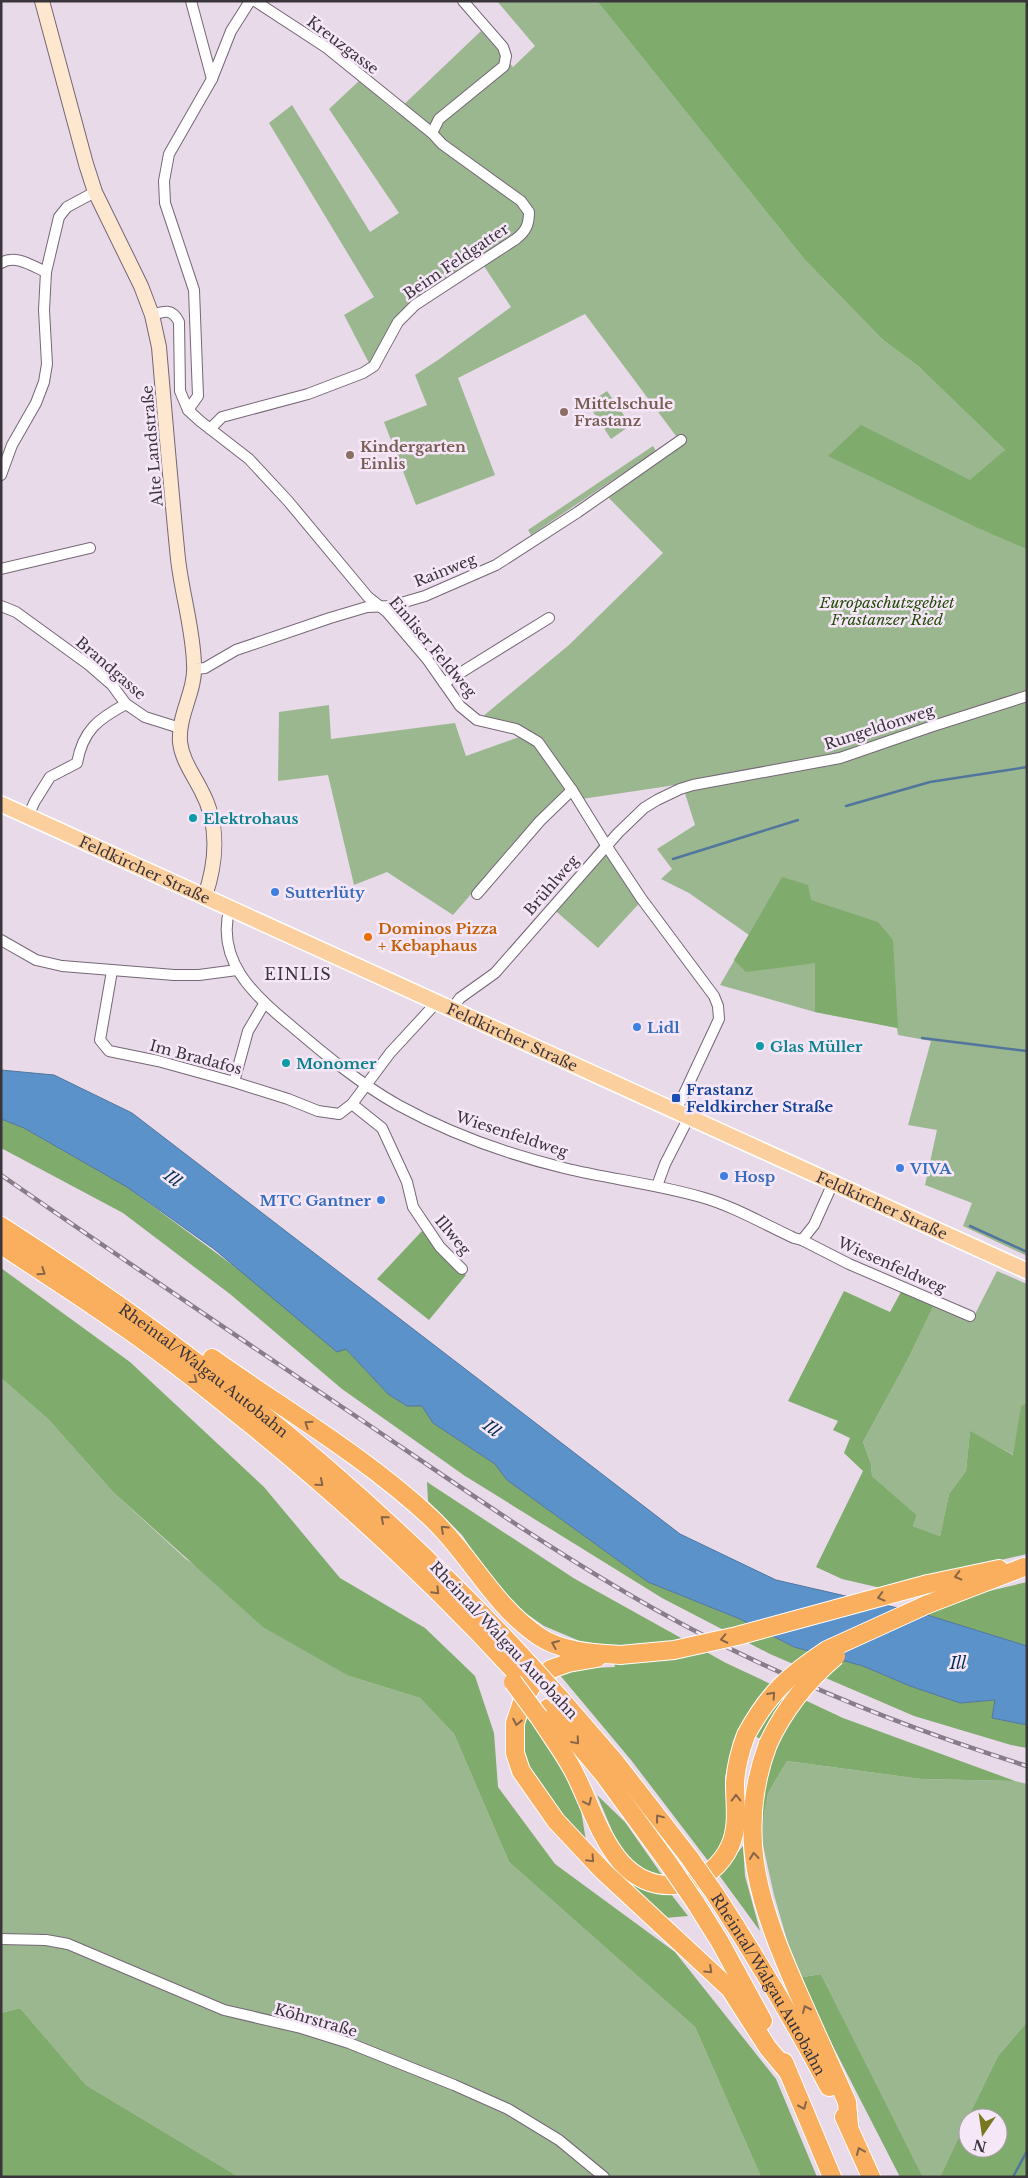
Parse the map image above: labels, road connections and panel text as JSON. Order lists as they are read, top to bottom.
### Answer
{
  "streets": {
    "highway": ["Rheintal/Walgau Autobahn"],
    "main road": ["Alte Landstraße", "Feldkircher Straße"],
    "street": [
      "Kreuzgasse",
      "Beim Feldgatter",
      "Rainweg",
      "Einliser Feldweg",
      "Brandgasse",
      "Rungeldonweg",
      "Brühlweg",
      "Im Bradafos",
      "Wiesenfeldweg",
      "Illweg",
      "Köhrstraße"
    ]
  },
  "crossings": [
    ["Kreuzgasse", "Beim Feldgatter"],
    ["Beim Feldgatter", "Einliser Feldweg"],
    ["Alte Landstraße", "Rainweg"],
    ["Alte Landstraße", "Brandgasse"],
    ["Alte Landstraße", "Feldkircher Straße"],
    ["Rainweg", "Einliser Feldweg"],
    ["Einliser Feldweg", "Feldkircher Straße"],
    ["Einliser Feldweg", "Brühlweg"],
    ["Rungeldonweg", "Brühlweg"],
    ["Feldkircher Straße", "Brühlweg"],
    ["Feldkircher Straße", "Wiesenfeldweg"],
    ["Im Bradafos", "Wiesenfeldweg"],
    ["Im Bradafos", "Illweg"]
  ],
  "districts": ["EINLIS"],
  "water": ["Ill"],
  "parks": ["Europaschutzgebiet Frastanzer Ried"],
  "places": {
    "other": [
      "Mittelschule Frastanz",
      "Kindergarten Einlis",
      "Elektrohaus",
      "Sutterlüty",
      "Dominos Pizza + Kebaphaus",
      "Lidl",
      "Glas Müller",
      "Monomer",
      "VIVA",
      "Hosp",
      "MTC Gantner"
    ],
    "transit": ["Frastanz Feldkircher Straße"]
  },
  "north": "bottom"
}
